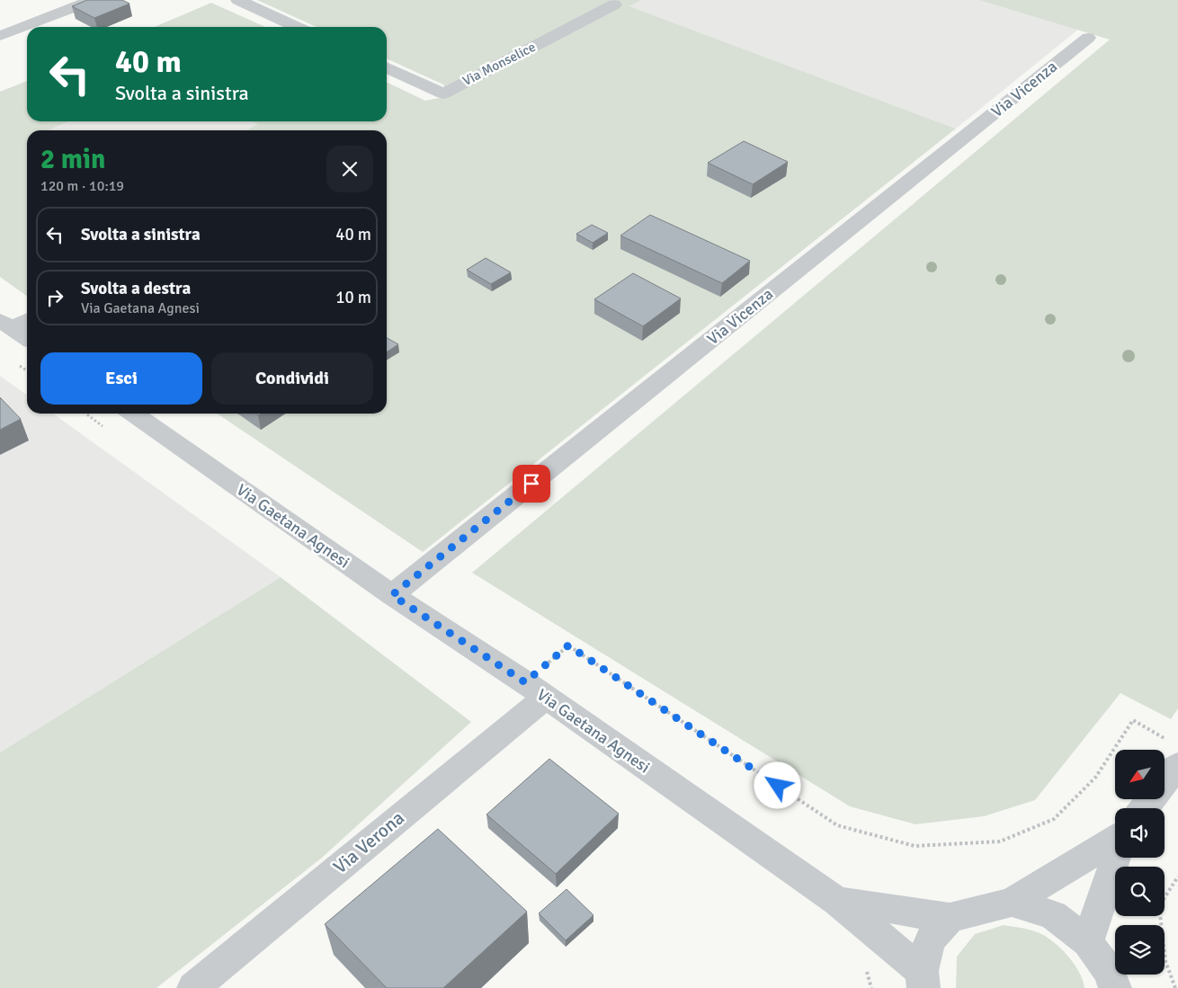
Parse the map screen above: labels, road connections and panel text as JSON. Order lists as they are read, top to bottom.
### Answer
{
  "streets": {
    "street": [
      "Via Monselice",
      "Via Vicenza",
      "Via Gaetana Agnesi",
      "Via Verona"
    ]
  },
  "crossings": [
    ["Via Vicenza", "Via Gaetana Agnesi"],
    ["Via Gaetana Agnesi", "Via Verona"]
  ],
  "north": "bottom left",
  "page": {
    "turn": ["40 m", "Svolta a sinistra"],
    "heading": ["2 min", "120 m · 10:19"],
    "list": [
      {
        "name": "Svolta a sinistra",
        "value": "40 m"
      },
      {
        "name": "Svolta a destra",
        "note": "Via Gaetana Agnesi",
        "value": "10 m"
      }
    ],
    "buttons": ["Esci", "Condividi"]
  }
}
